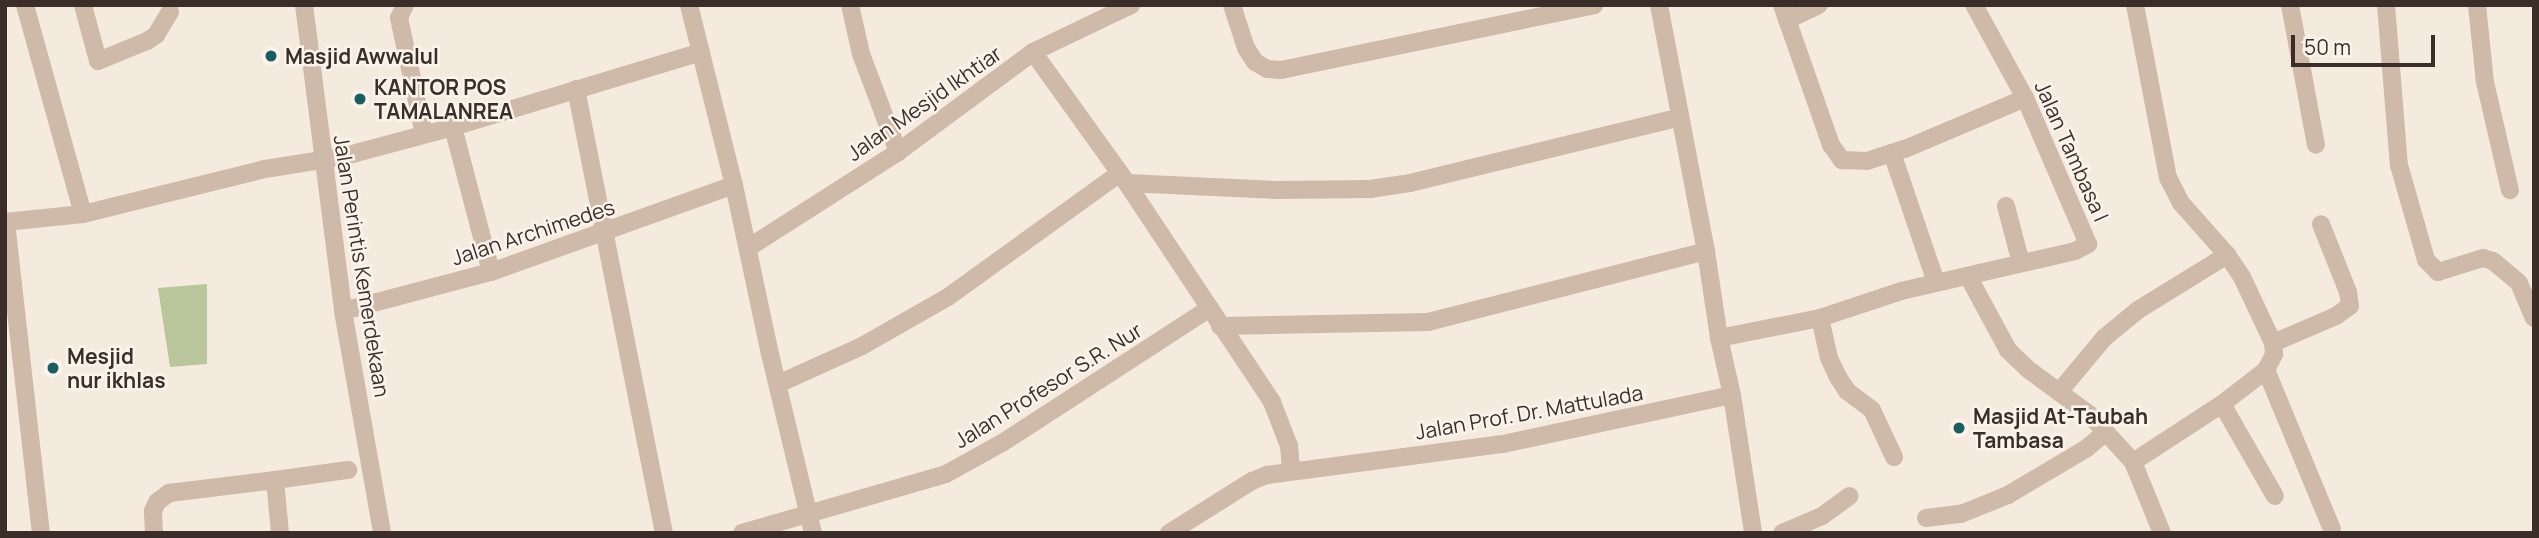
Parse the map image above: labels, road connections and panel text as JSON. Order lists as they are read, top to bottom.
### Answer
{
  "streets": {
    "street": [
      "Jalan Mesjid Ikhtiar",
      "Jalan Tambasa I",
      "Jalan Archimedes",
      "Jalan Perintis Kemerdekaan",
      "Jalan Profesor S.R. Nur",
      "Jalan Prof. Dr. Mattulada"
    ]
  },
  "crossings": [
    ["Jalan Archimedes", "Jalan Perintis Kemerdekaan"]
  ],
  "places": [
    "Masjid Awwalul",
    "KANTOR POS TAMALANREA",
    "Mesjid nur ikhlas",
    "Masjid At-Taubah Tambasa"
  ],
  "scale_bar": "50 m"
}
